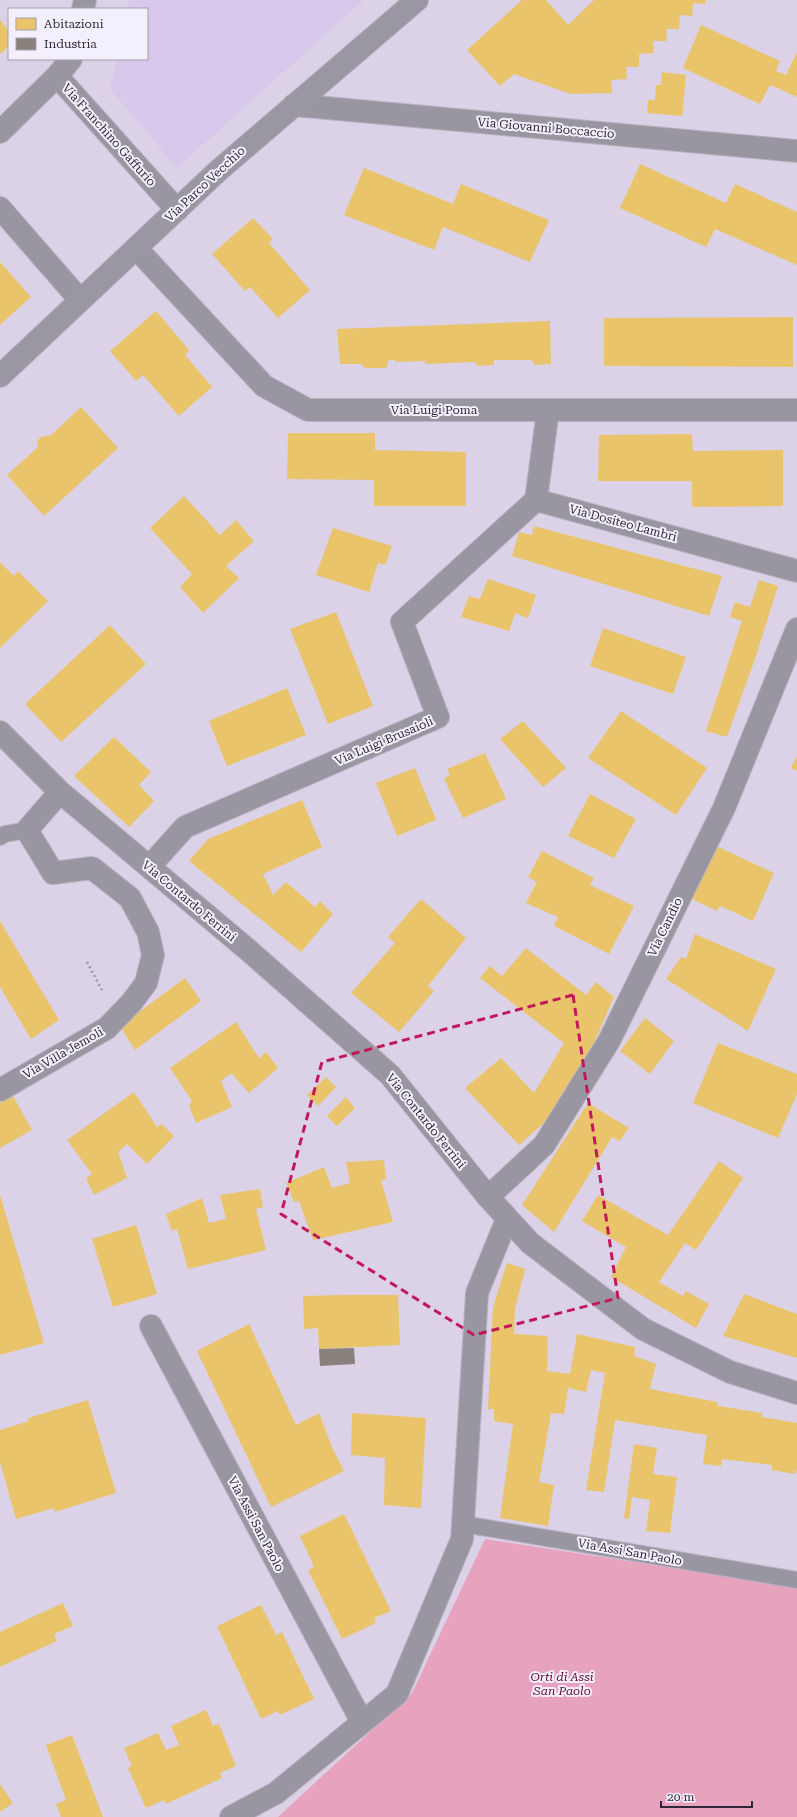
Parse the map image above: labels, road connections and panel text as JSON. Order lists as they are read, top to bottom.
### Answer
{
  "streets": {
    "street": [
      "Via Giovanni Boccaccio",
      "Via Franchino Gaffurio",
      "Via Parco Vecchio",
      "Via Luigi Poma",
      "Via Dositeo Lambri",
      "Via Luigi Brusaioli",
      "Via Contardo Ferrini",
      "Via Candio",
      "Via Villa Jemoli",
      "Via Assi San Paolo"
    ]
  },
  "crossings": [
    ["Via Giovanni Boccaccio", "Via Parco Vecchio"],
    ["Via Franchino Gaffurio", "Via Parco Vecchio"],
    ["Via Parco Vecchio", "Via Luigi Poma"],
    ["Via Dositeo Lambri", "Via Luigi Brusaioli"],
    ["Via Luigi Brusaioli", "Via Contardo Ferrini"],
    ["Via Contardo Ferrini", "Via Candio"]
  ],
  "parks": ["Orti di Assi San Paolo"],
  "legend": ["Abitazioni", "Industria"],
  "scale_bar": "20 m"
}
